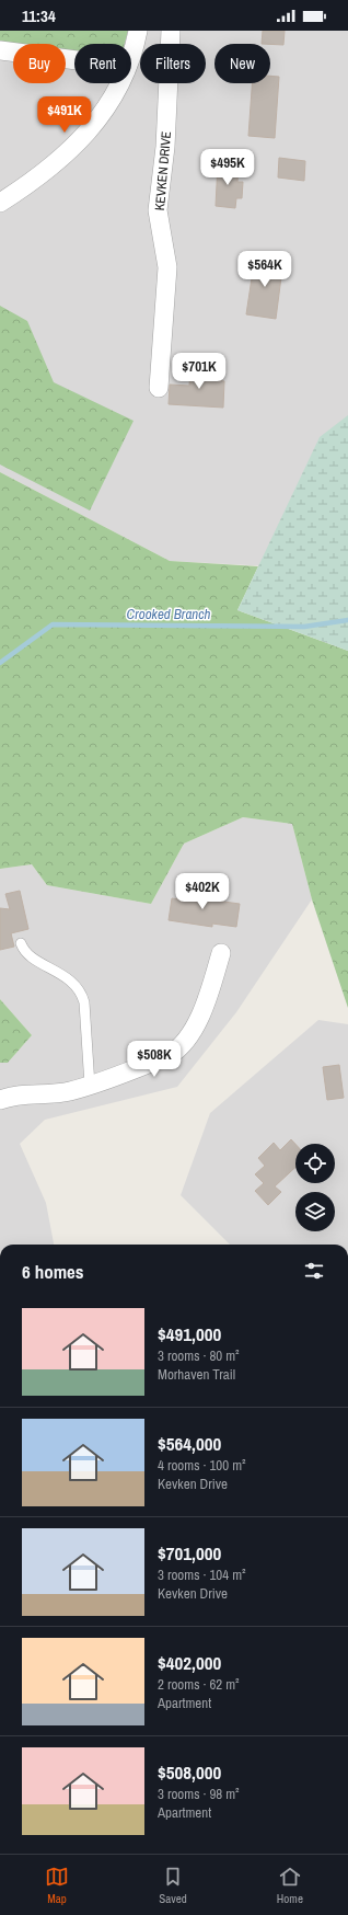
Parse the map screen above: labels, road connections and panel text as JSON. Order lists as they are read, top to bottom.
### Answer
{
  "streets": {
    "street": ["KEVKEN DRIVE"]
  },
  "water": ["Crooked Branch"],
  "page": {
    "status": "11:34",
    "chip": [
      "Buy",
      "Rent",
      "Filters",
      "New"
    ],
    "price": [
      "$491K",
      "$495K",
      "$564K",
      "$701K",
      "$402K",
      "$508K"
    ],
    "heading": "6 homes",
    "list": [
      {
        "name": "$491,000",
        "note": "3 rooms · 80 m² · Morhaven Trail"
      },
      {
        "name": "$564,000",
        "note": "4 rooms · 100 m² · Kevken Drive"
      },
      {
        "name": "$701,000",
        "note": "3 rooms · 104 m² · Kevken Drive"
      },
      {
        "name": "$402,000",
        "note": "2 rooms · 62 m² · Apartment"
      },
      {
        "name": "$508,000",
        "note": "3 rooms · 98 m² · Apartment"
      }
    ],
    "tabs": ["Map", "Saved", "Home"]
  }
}
